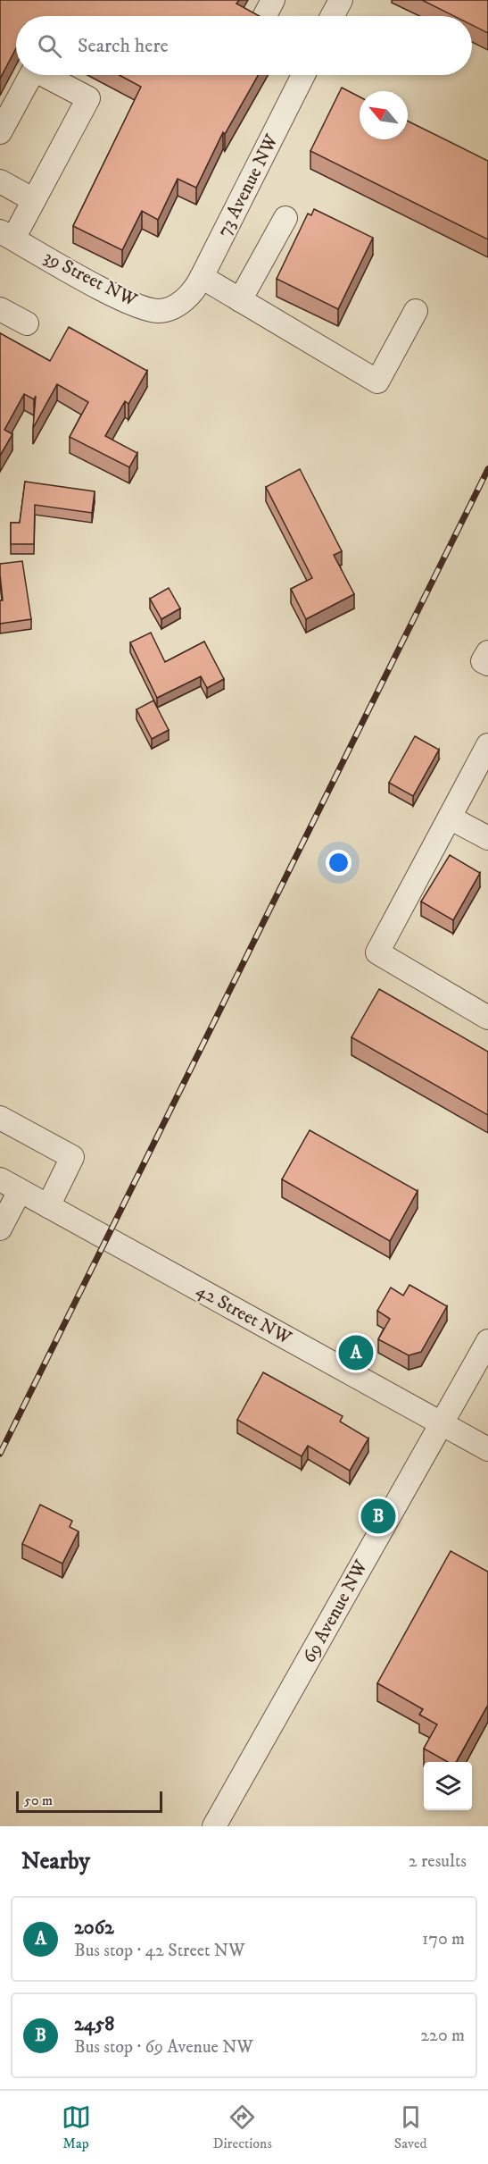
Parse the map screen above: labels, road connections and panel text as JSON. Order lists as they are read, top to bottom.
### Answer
{
  "streets": {
    "street": [
      "73 Avenue NW",
      "39 Street NW",
      "42 Street NW",
      "69 Avenue NW"
    ]
  },
  "crossings": [
    ["73 Avenue NW", "39 Street NW"],
    ["42 Street NW", "69 Avenue NW"]
  ],
  "scale_bar": "50 m",
  "north": "top left",
  "page": {
    "search": "Search here",
    "pins": ["A", "B"],
    "scale": "50 m",
    "heading": ["Nearby", "2 results"],
    "list": [
      {
        "mark": "A",
        "name": "2062",
        "note": "Bus stop · 42 Street NW",
        "value": "170 m"
      },
      {
        "mark": "B",
        "name": "2458",
        "note": "Bus stop · 69 Avenue NW",
        "value": "220 m"
      }
    ],
    "nav": ["Map", "Directions", "Saved"]
  }
}
